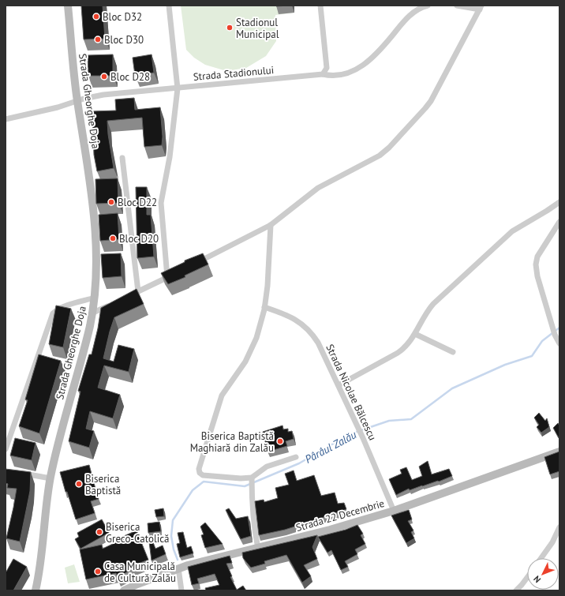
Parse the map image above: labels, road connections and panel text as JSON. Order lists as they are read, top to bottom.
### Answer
{
  "streets": {
    "main road": ["Strada Gheorghe Doja", "Strada 22 Decembrie"],
    "street": ["Strada Stadionului", "Strada Nicolae Bălcescu"]
  },
  "crossings": [
    ["Strada Stadionului", "Strada Gheorghe Doja"],
    ["Strada Nicolae Bălcescu", "Strada 22 Decembrie"]
  ],
  "water": ["Pârâul Zalău"],
  "places": [
    "Bloc D32",
    "Stadionul Municipal",
    "Bloc D30",
    "Bloc D28",
    "Bloc D22",
    "Bloc D20",
    "Biserica Baptistă Maghiară din Zalău",
    "Biserica Baptistă",
    "Biserica Greco-Catolică",
    "Casa Municipală de Cultură Zalău"
  ],
  "north": "bottom left"
}
